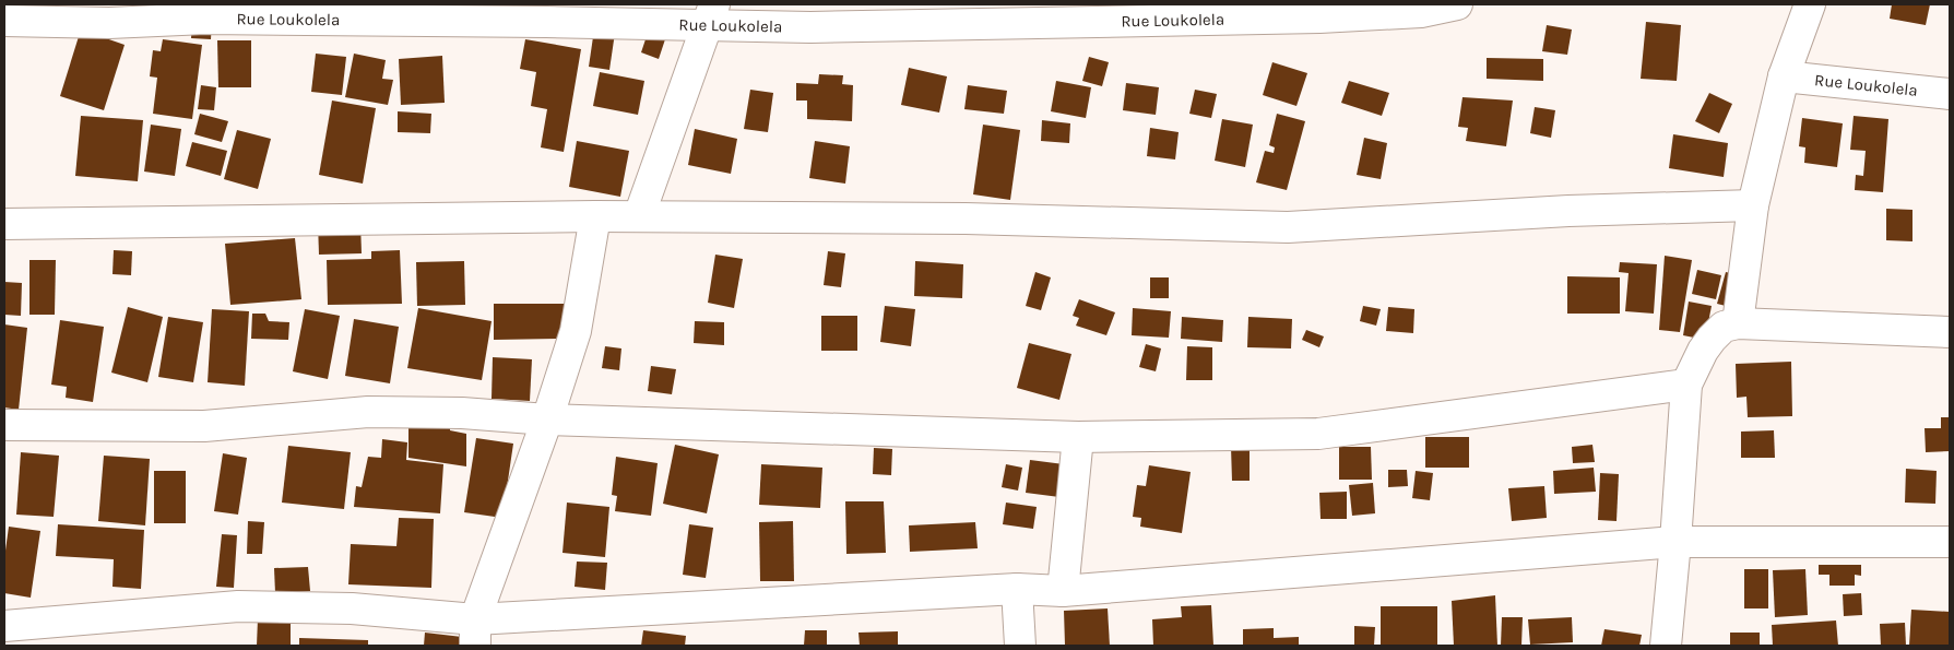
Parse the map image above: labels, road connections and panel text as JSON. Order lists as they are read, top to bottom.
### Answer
{
  "streets": {
    "street": ["Rue Loukolela"]
  }
}
